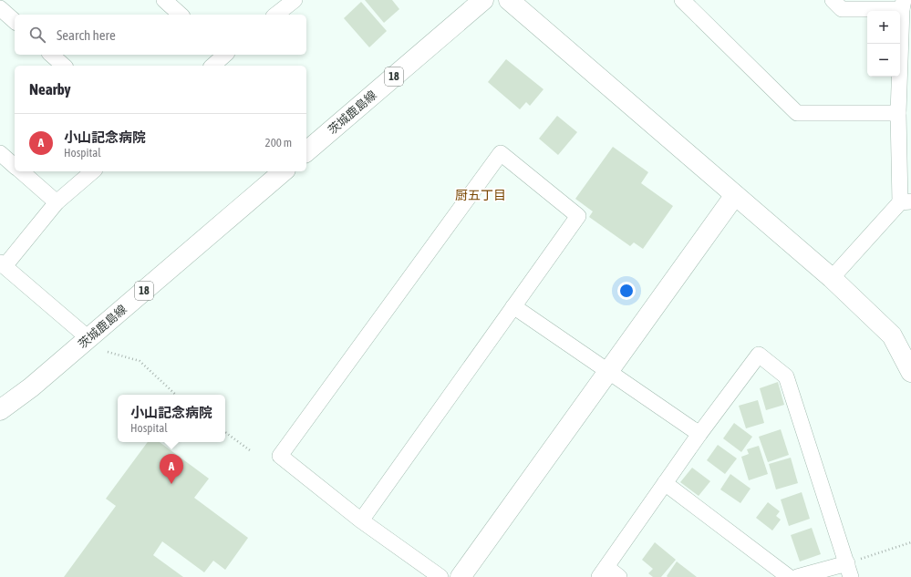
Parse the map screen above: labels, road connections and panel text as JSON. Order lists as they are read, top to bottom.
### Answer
{
  "streets": {
    "street": ["18", "茨城鹿島線"]
  },
  "districts": ["厨五丁目"],
  "page": {
    "map_buttons": ["+", "−"],
    "search": "Search here",
    "heading": "Nearby",
    "list": [
      {
        "mark": "A",
        "name": "小山記念病院",
        "note": "Hospital",
        "value": "200 m"
      }
    ],
    "popup": ["小山記念病院", "Hospital"],
    "pins": "A"
  }
}
